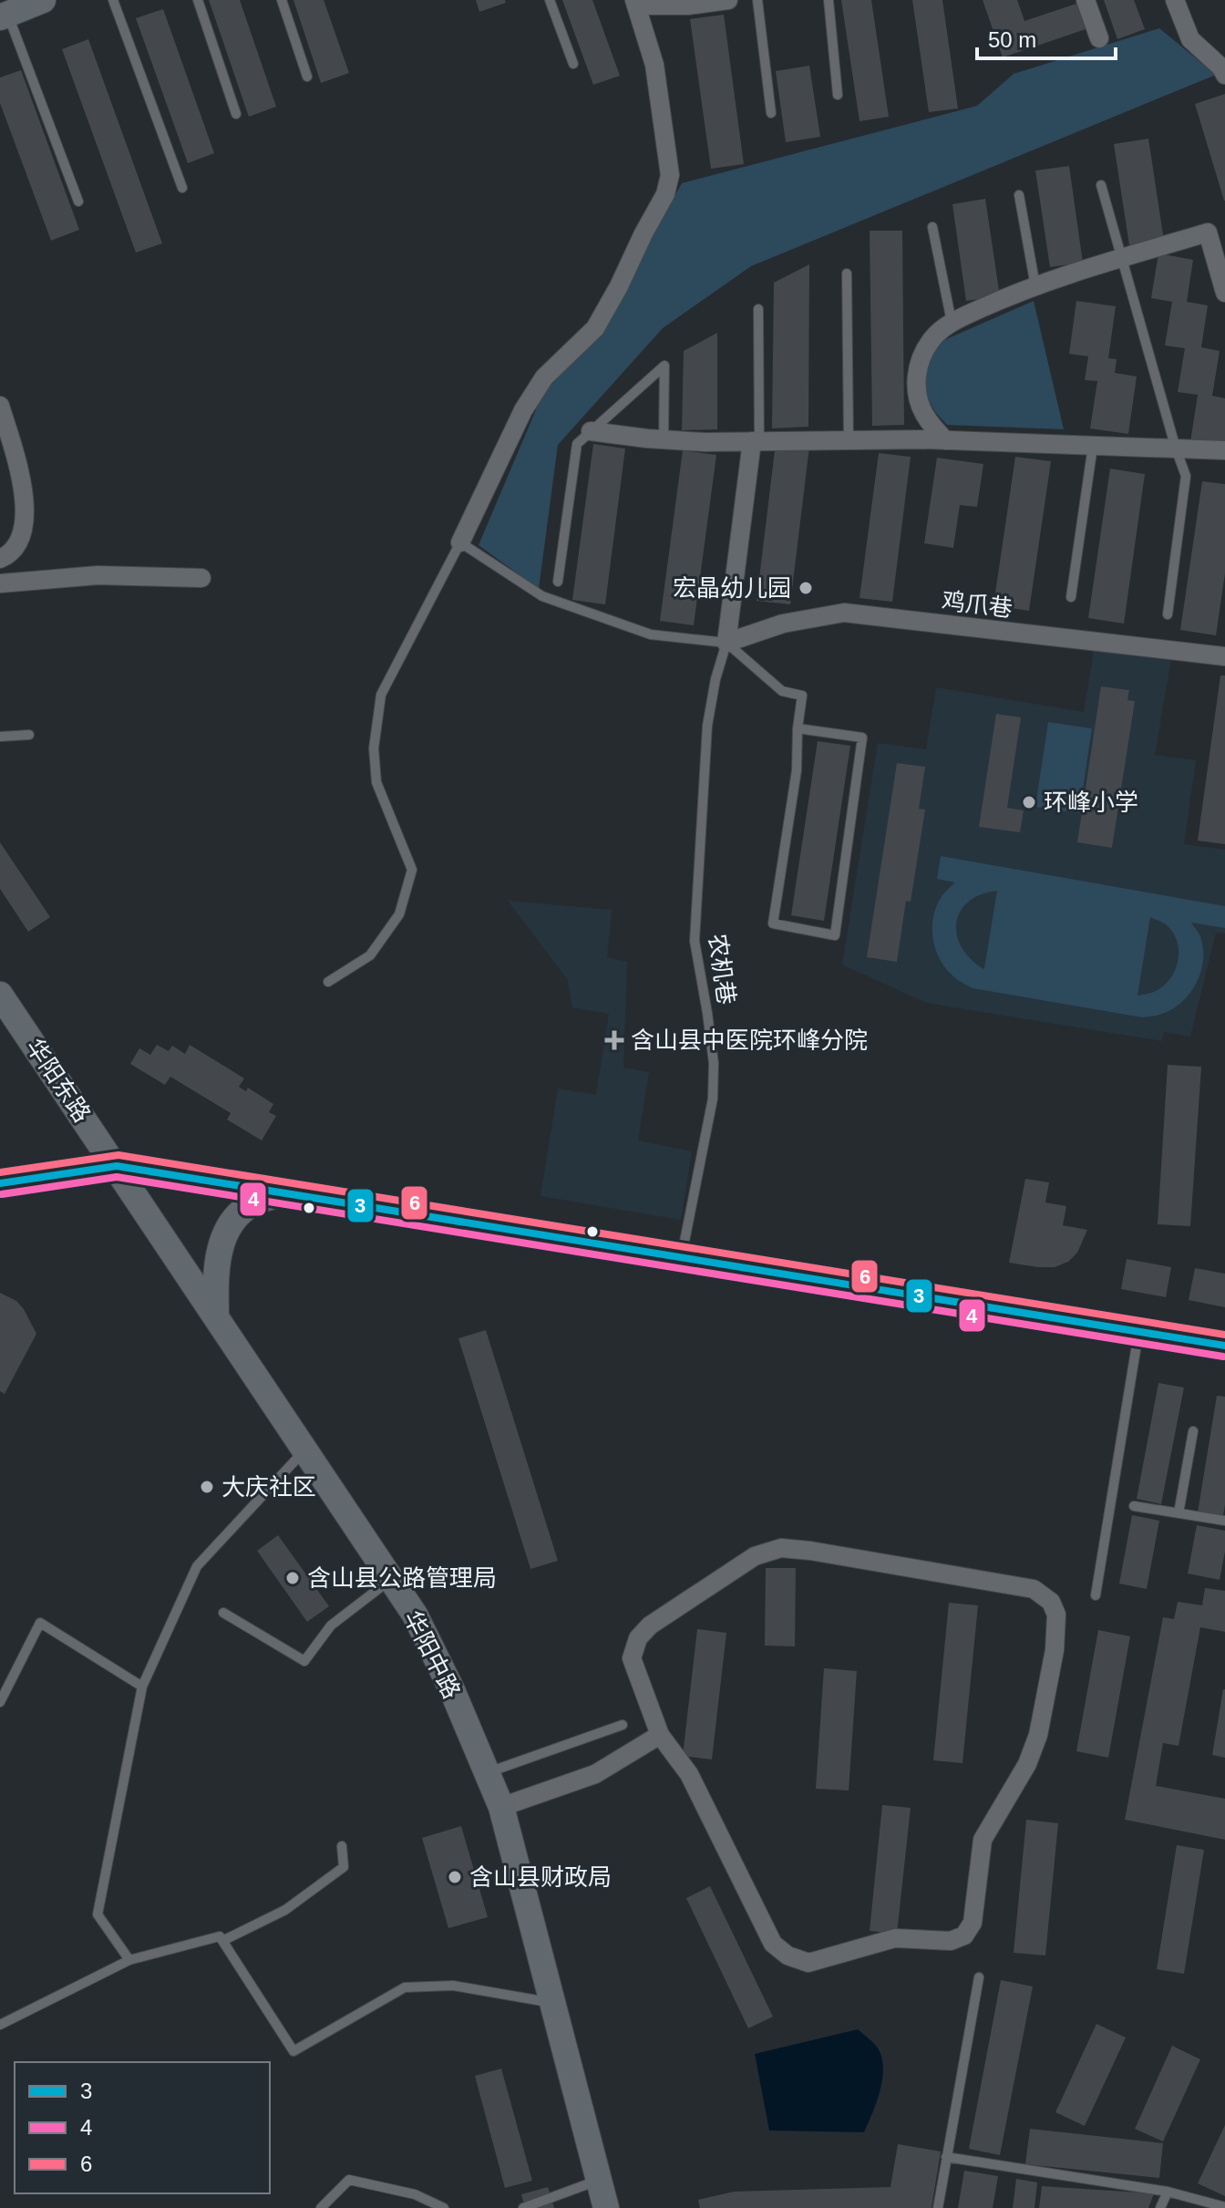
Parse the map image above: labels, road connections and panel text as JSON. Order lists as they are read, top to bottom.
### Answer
{
  "streets": {
    "main road": ["华阳东路", "华阳中路"],
    "street": ["鸡爪巷"],
    "lane": ["农机巷"]
  },
  "crossings": [
    ["鸡爪巷", "农机巷"],
    ["华阳东路", "华阳中路"]
  ],
  "places": {
    "other": [
      "宏晶幼儿园",
      "环峰小学",
      "大庆社区",
      "含山县公路管理局",
      "含山县财政局"
    ],
    "health": ["含山县中医院环峰分院"]
  },
  "lines": ["transit line 6", "transit line 3", "transit line 4"],
  "legend": ["3", "4", "6"],
  "scale_bar": "50 m"
}
